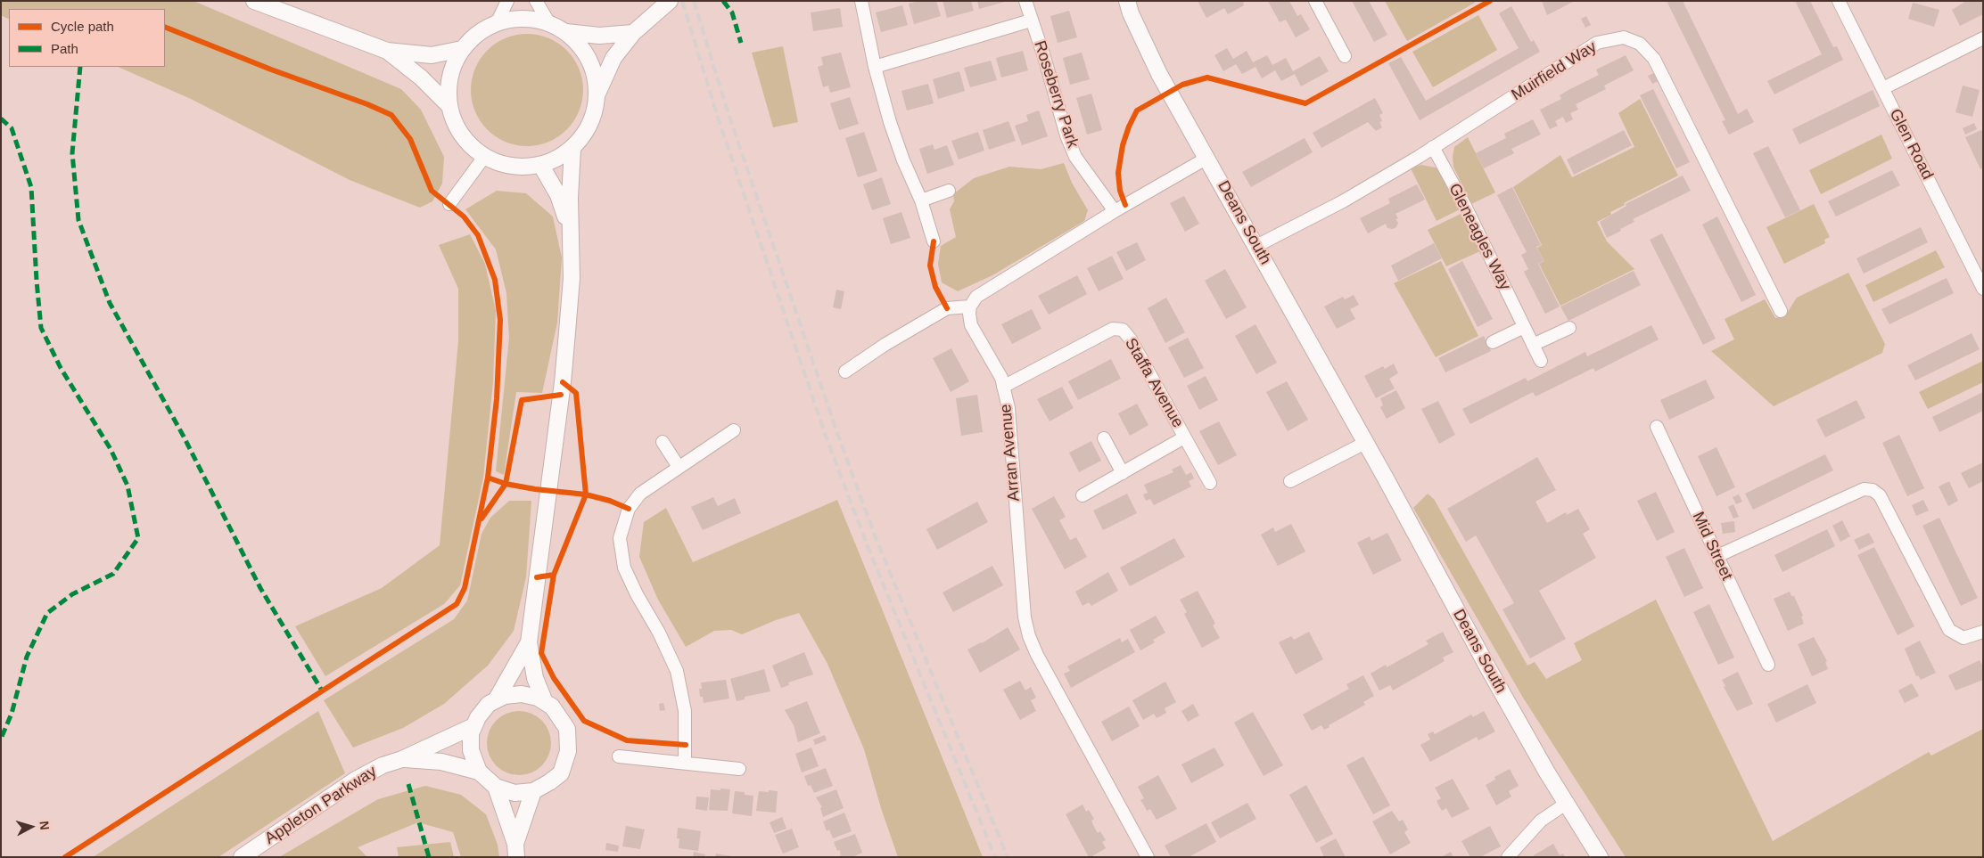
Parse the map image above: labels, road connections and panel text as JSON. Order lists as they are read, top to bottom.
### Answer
{
  "streets": {
    "street": [
      "Muirfield Way",
      "Roseberry Park",
      "Glen Road",
      "Deans South",
      "Gleneagles Way",
      "Staffa Avenue",
      "Arran Avenue",
      "Mid Street",
      "Appleton Parkway"
    ]
  },
  "crossings": [
    ["Muirfield Way", "Deans South"],
    ["Muirfield Way", "Gleneagles Way"],
    ["Staffa Avenue", "Arran Avenue"]
  ],
  "legend": ["Cycle path", "Path"],
  "north": "right"
}
